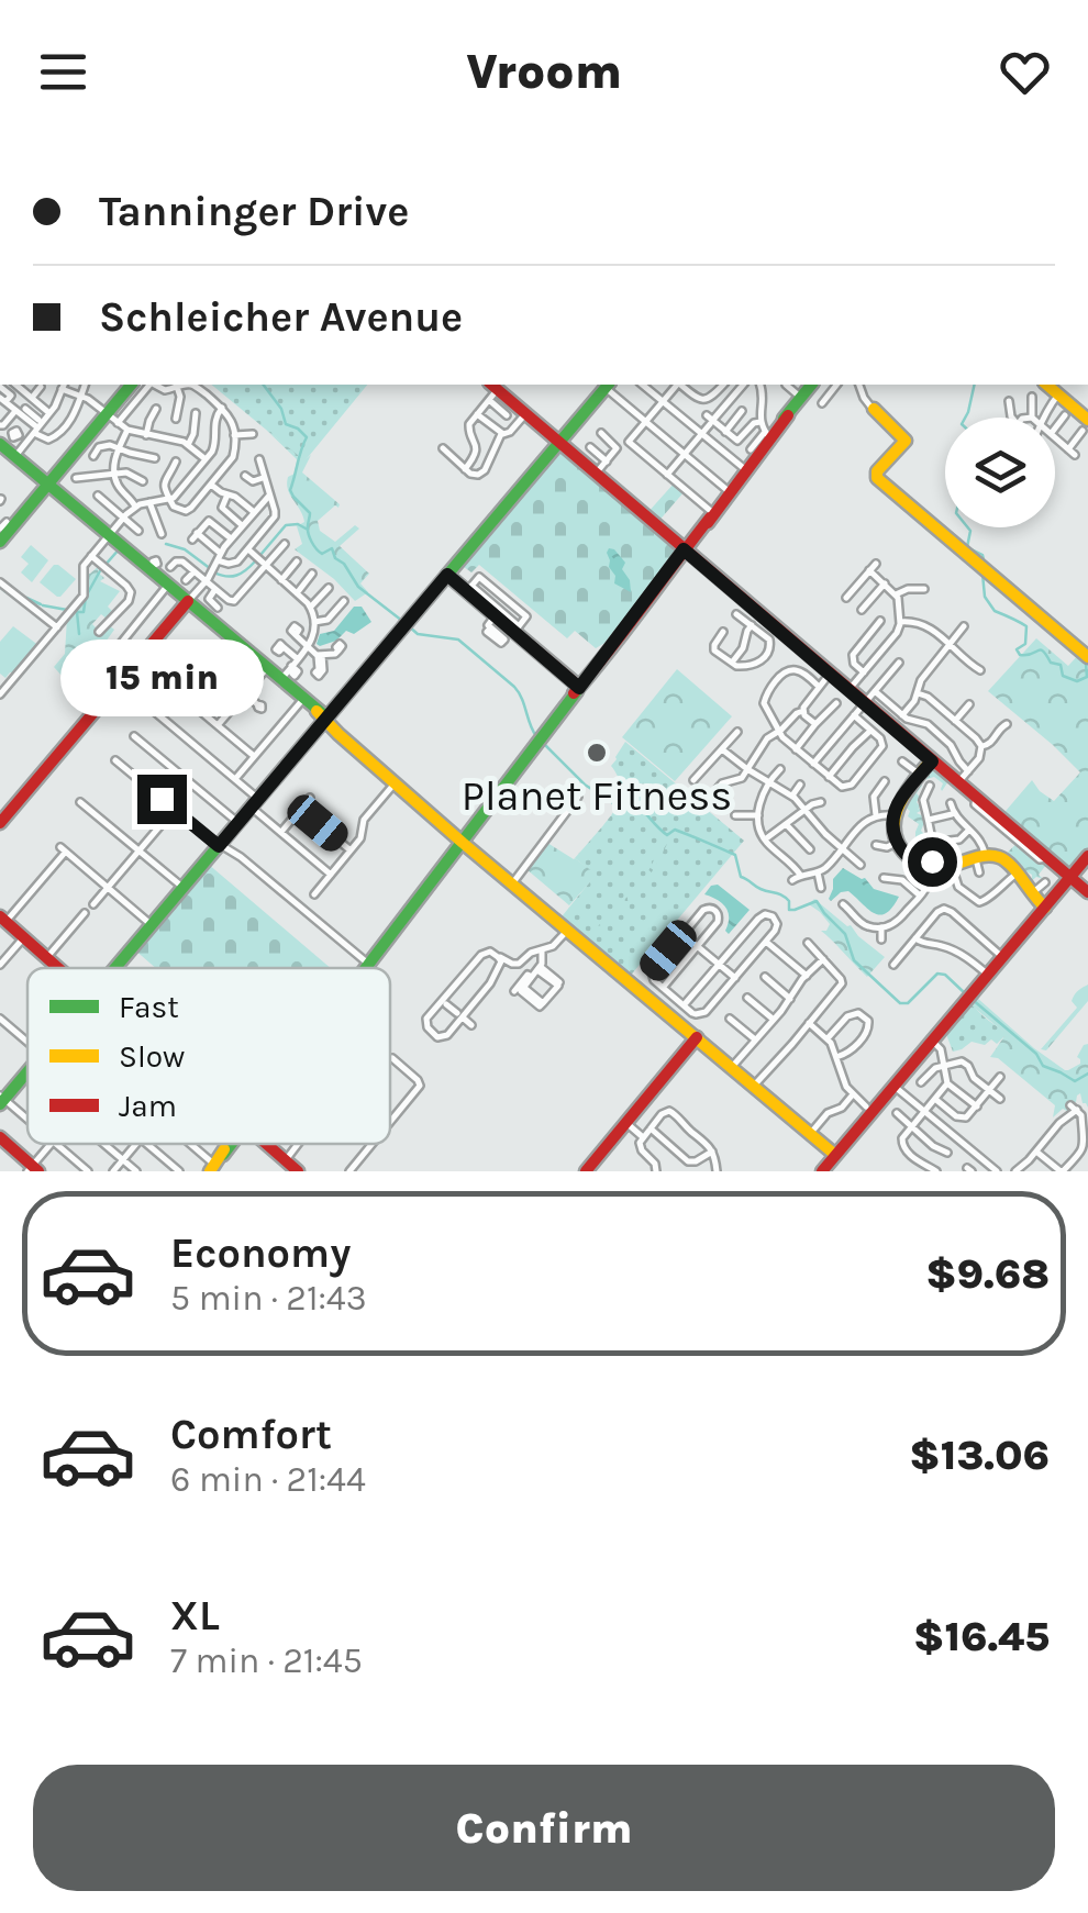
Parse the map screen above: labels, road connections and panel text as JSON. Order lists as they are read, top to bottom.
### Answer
{
  "places": ["Planet Fitness"],
  "legend": ["Fast", "Slow", "Jam"],
  "page": {
    "header": "Vroom",
    "banner": ["Tanninger Drive", "Schleicher Avenue"],
    "bubble": "15 min",
    "list": [
      {
        "name": "Economy",
        "note": "5 min · 21:43",
        "value": "$9.68"
      },
      {
        "name": "Comfort",
        "note": "6 min · 21:44",
        "value": "$13.06"
      },
      {
        "name": "XL",
        "note": "7 min · 21:45",
        "value": "$16.45"
      }
    ],
    "buttons": "Confirm"
  }
}
